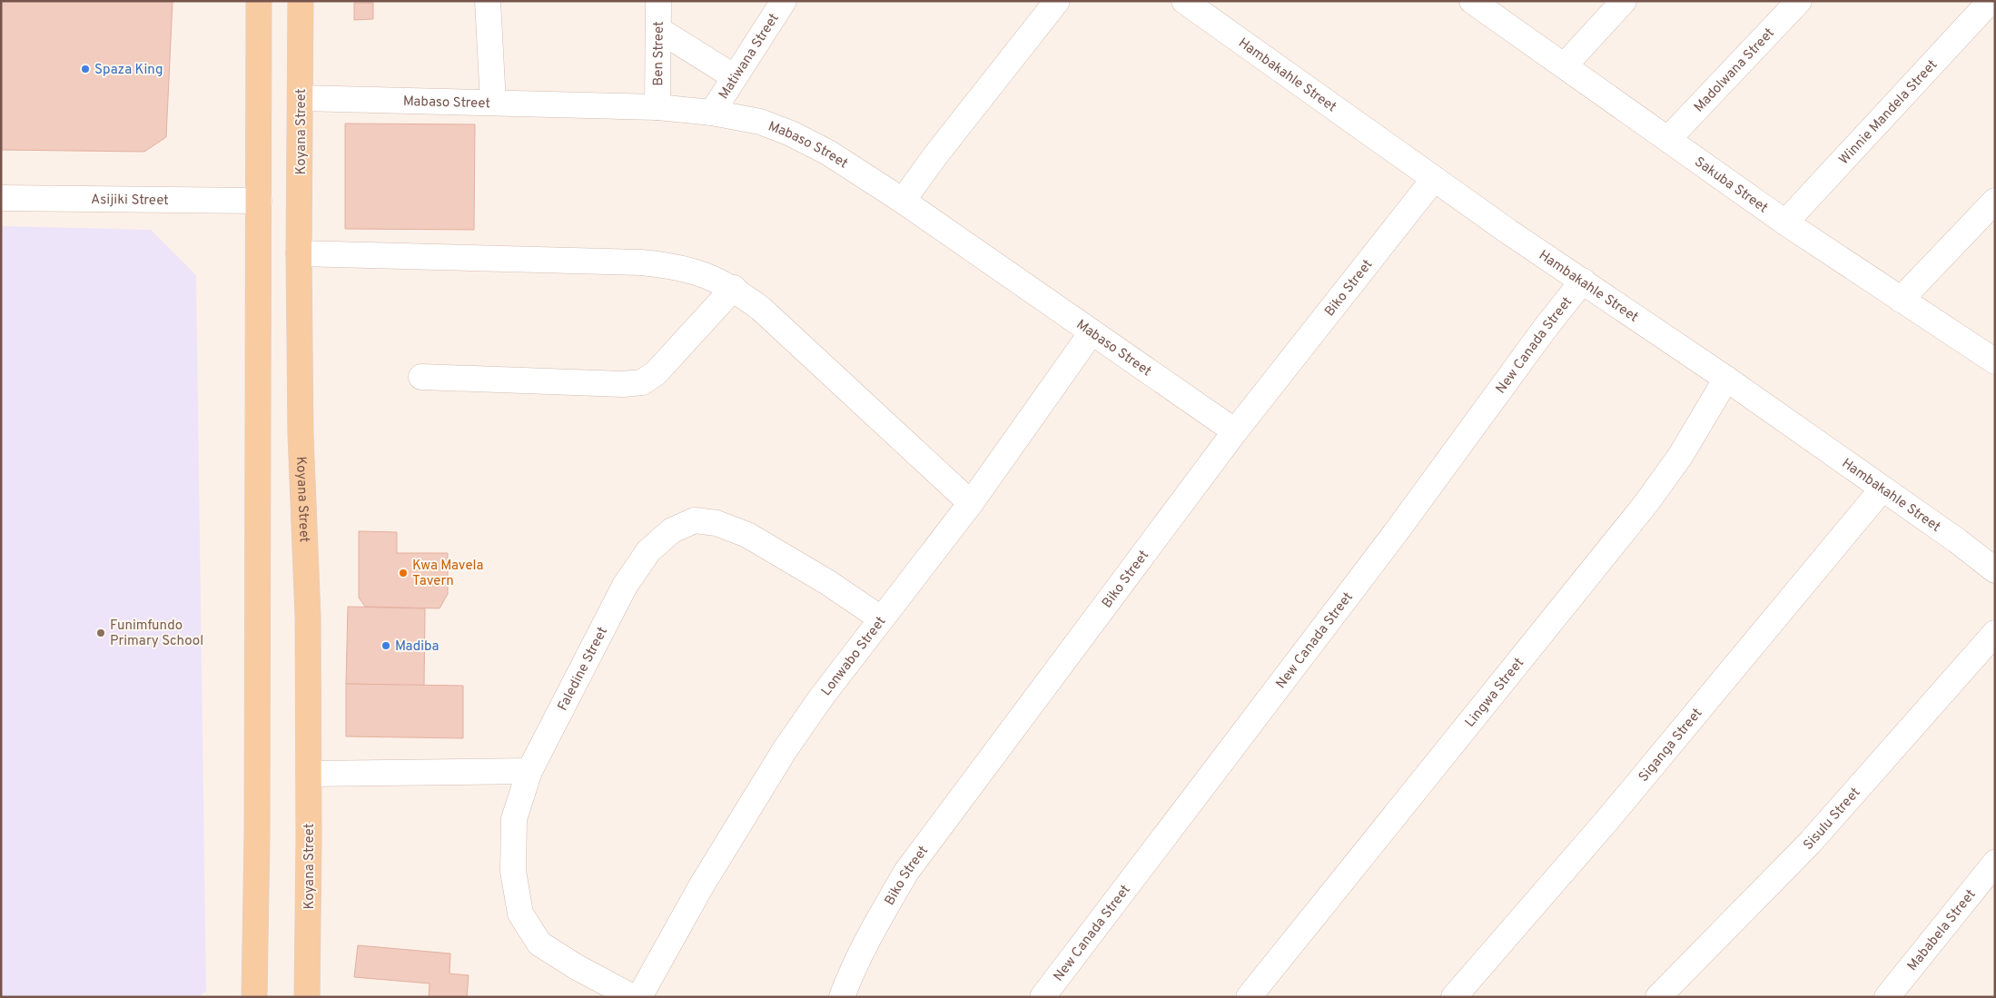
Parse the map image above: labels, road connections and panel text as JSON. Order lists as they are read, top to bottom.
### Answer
{
  "streets": {
    "main road": ["Koyana Street"],
    "street": [
      "Ben Street",
      "Matiwana Street",
      "Madolwana Street",
      "Hambakahle Street",
      "Mabaso Street",
      "Winnie Mandela Street",
      "Sakuba Street",
      "Asijiki Street",
      "Biko Street",
      "New Canada Street",
      "Lonwabo Street",
      "Faledine Street",
      "Lingwa Street",
      "Siganga Street",
      "Sisulu Street",
      "Mababela Street"
    ]
  },
  "crossings": [
    ["Ben Street", "Mabaso Street"],
    ["Matiwana Street", "Mabaso Street"],
    ["Madolwana Street", "Sakuba Street"],
    ["Hambakahle Street", "Biko Street"],
    ["Hambakahle Street", "New Canada Street"],
    ["Hambakahle Street", "Lingwa Street"],
    ["Hambakahle Street", "Siganga Street"],
    ["Mabaso Street", "Koyana Street"],
    ["Mabaso Street", "Biko Street"],
    ["Mabaso Street", "Lonwabo Street"],
    ["Winnie Mandela Street", "Sakuba Street"],
    ["Lonwabo Street", "Faledine Street"]
  ],
  "places": [
    "Spaza King",
    "Kwa Mavela Tavern",
    "Funimfundo Primary School",
    "Madiba"
  ]
}
